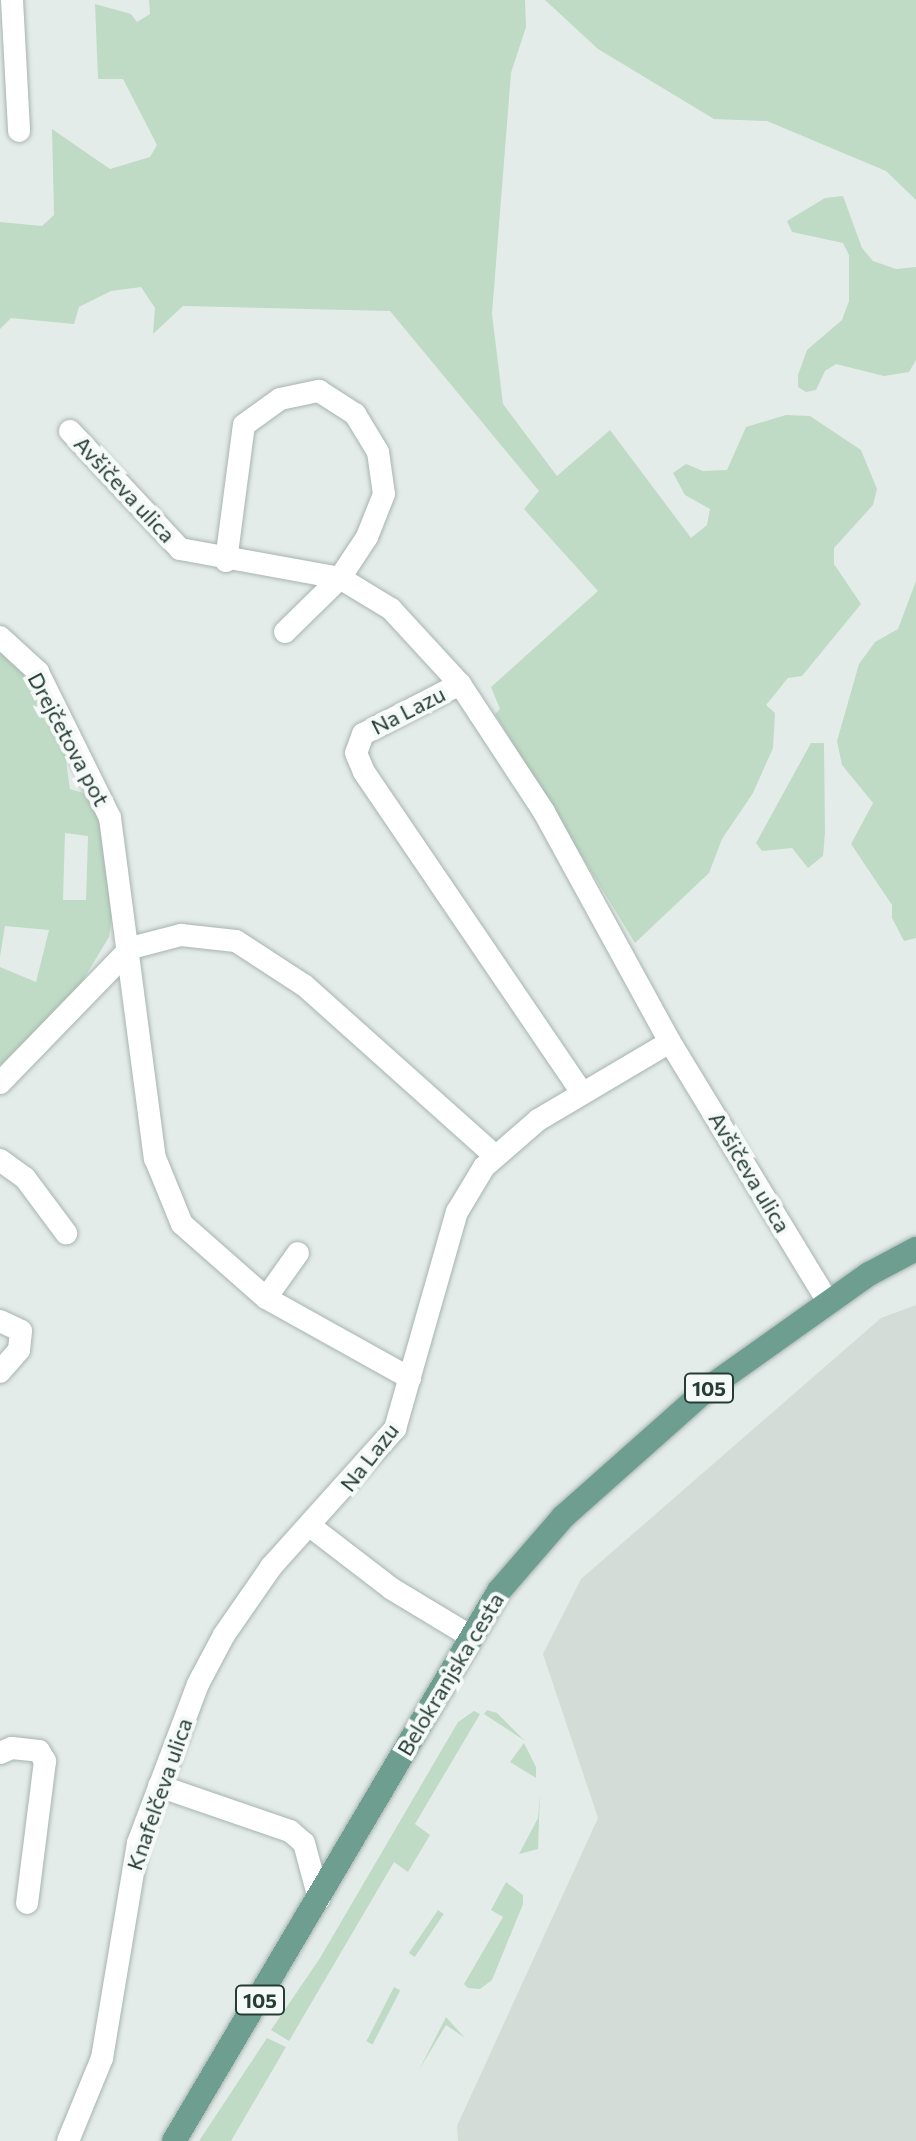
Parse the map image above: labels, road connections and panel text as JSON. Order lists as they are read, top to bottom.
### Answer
{
  "streets": {
    "main road": ["105", "Belokranjska cesta"],
    "street": [
      "Avšičeva ulica",
      "Na Lazu",
      "Drejčetova pot",
      "Knafelčeva ulica"
    ]
  },
  "crossings": [
    ["Avšičeva ulica", "Na Lazu"],
    ["Avšičeva ulica", "Belokranjska cesta"],
    ["Na Lazu", "Knafelčeva ulica"]
  ]
}
